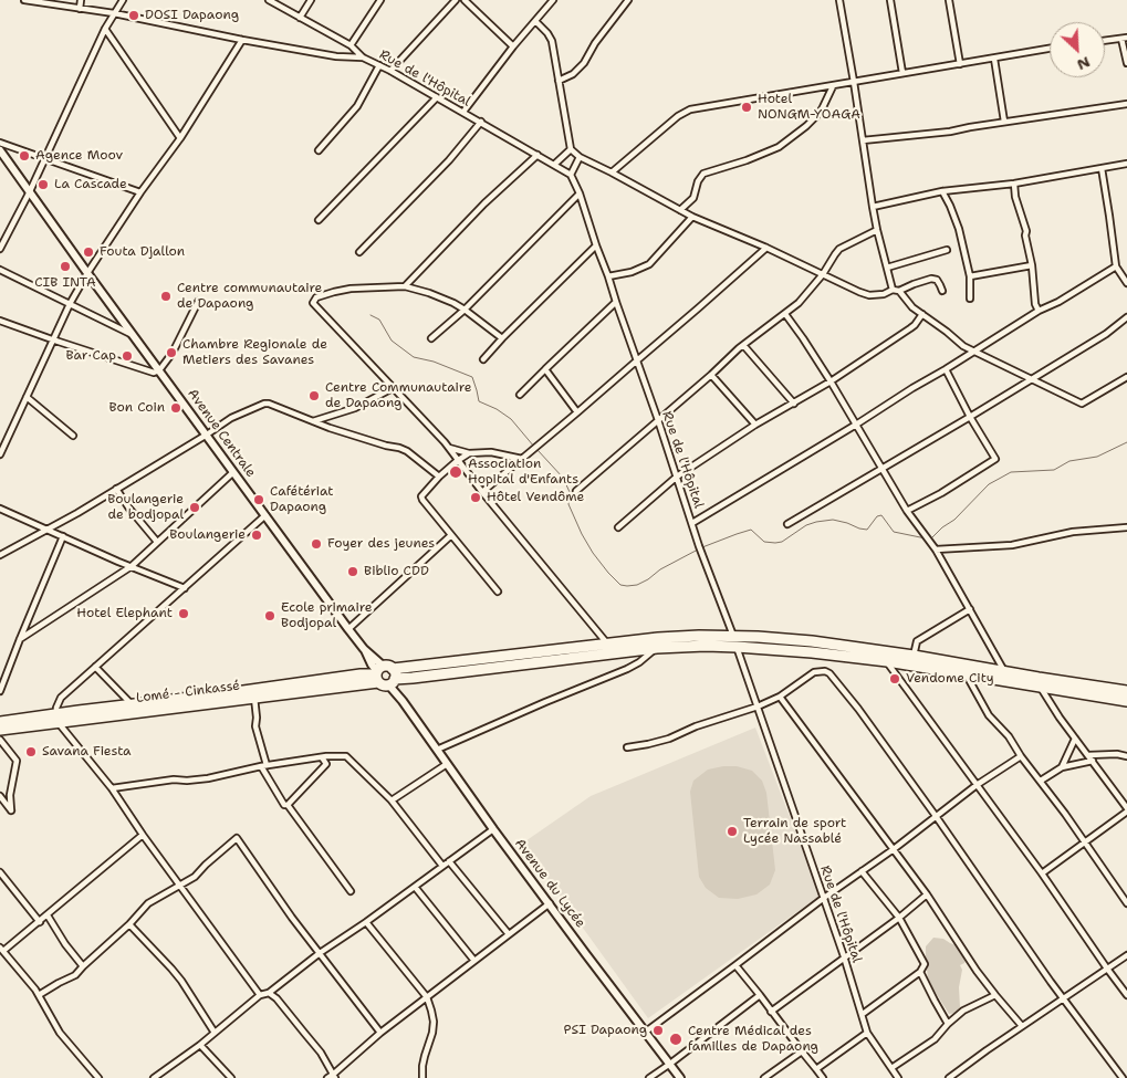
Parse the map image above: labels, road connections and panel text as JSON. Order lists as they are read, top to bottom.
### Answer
{
  "streets": {
    "highway": ["Lomé - Cinkassé"],
    "main road": ["Avenue Centrale", "Avenue du Lycée"],
    "street": ["Rue de l'Hôpital"]
  },
  "crossings": [
    ["Avenue Centrale", "Lomé - Cinkassé"],
    ["Avenue Centrale", "Avenue du Lycée"],
    ["Lomé - Cinkassé", "Avenue du Lycée"]
  ],
  "places": [
    "DOSI Dapaong",
    "Hotel NONGM-YOAGA",
    "Agence Moov",
    "La Cascade",
    "Fouta Djallon",
    "CIB INTA",
    "Centre communautaire de Dapaong",
    "Chambre Regionale de Metiers des Savanes",
    "Bar Cap",
    "Centre Communautaire de Dapaong",
    "Bon Coin",
    "Association Hopital d'Enfants",
    "Hôtel Vendôme",
    "Cafétériat Dapaong",
    "Boulangerie de bodjopal",
    "Boulangerie",
    "Foyer des jeunes",
    "Biblio CDD",
    "Hotel Elephant",
    "Ecole primaire Bodjopal",
    "Vendome City",
    "Savana Fiesta",
    "Terrain de sport Lycée Nassablé",
    "PSI Dapaong",
    "Centre Médical des familles de Dapaong"
  ],
  "north": "bottom right"
}
